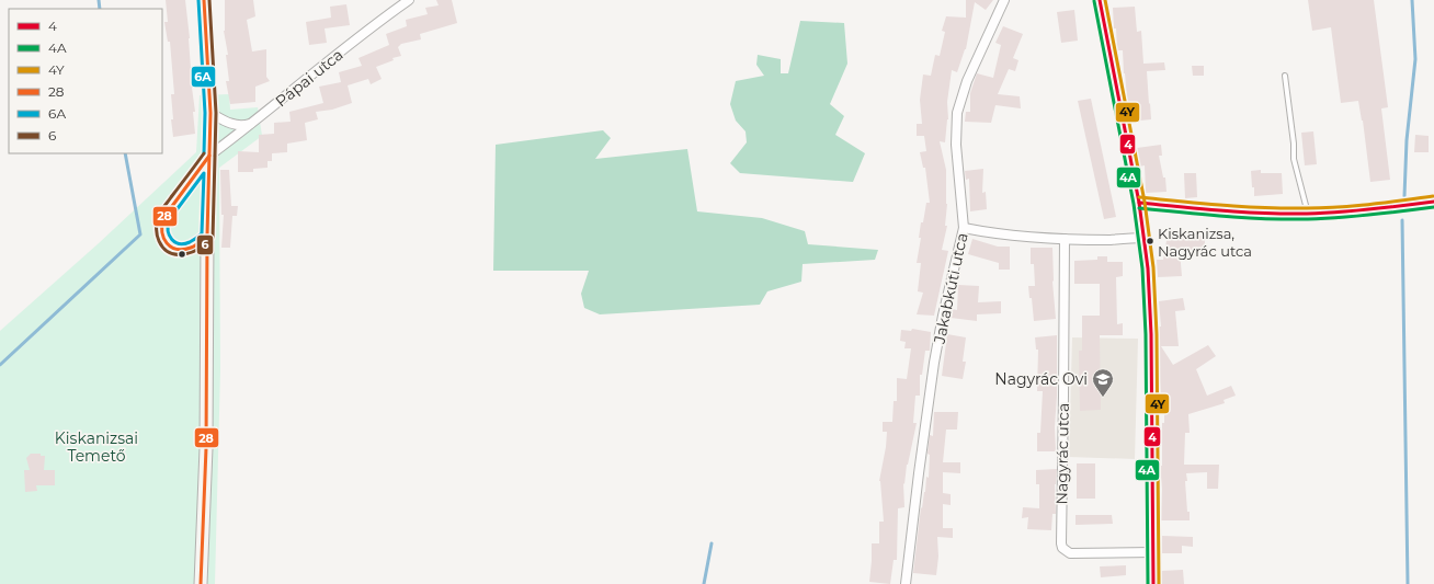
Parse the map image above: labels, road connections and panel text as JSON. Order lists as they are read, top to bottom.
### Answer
{
  "streets": {
    "street": ["Pápai utca", "Jakabkúti utca", "Nagyrác utca"]
  },
  "parks": ["Kiskanizsai Temető"],
  "places": {
    "other": ["Kiskanizsa, Nagyrác utca"],
    "school or university": ["Nagyrác Ovi"]
  },
  "lines": [
    "transit line 4",
    "transit line 4Y",
    "transit line 28",
    "transit line 6A",
    "transit line 6",
    "transit line 4A"
  ],
  "legend": [
    "4",
    "4A",
    "4Y",
    "28",
    "6A",
    "6"
  ]
}
